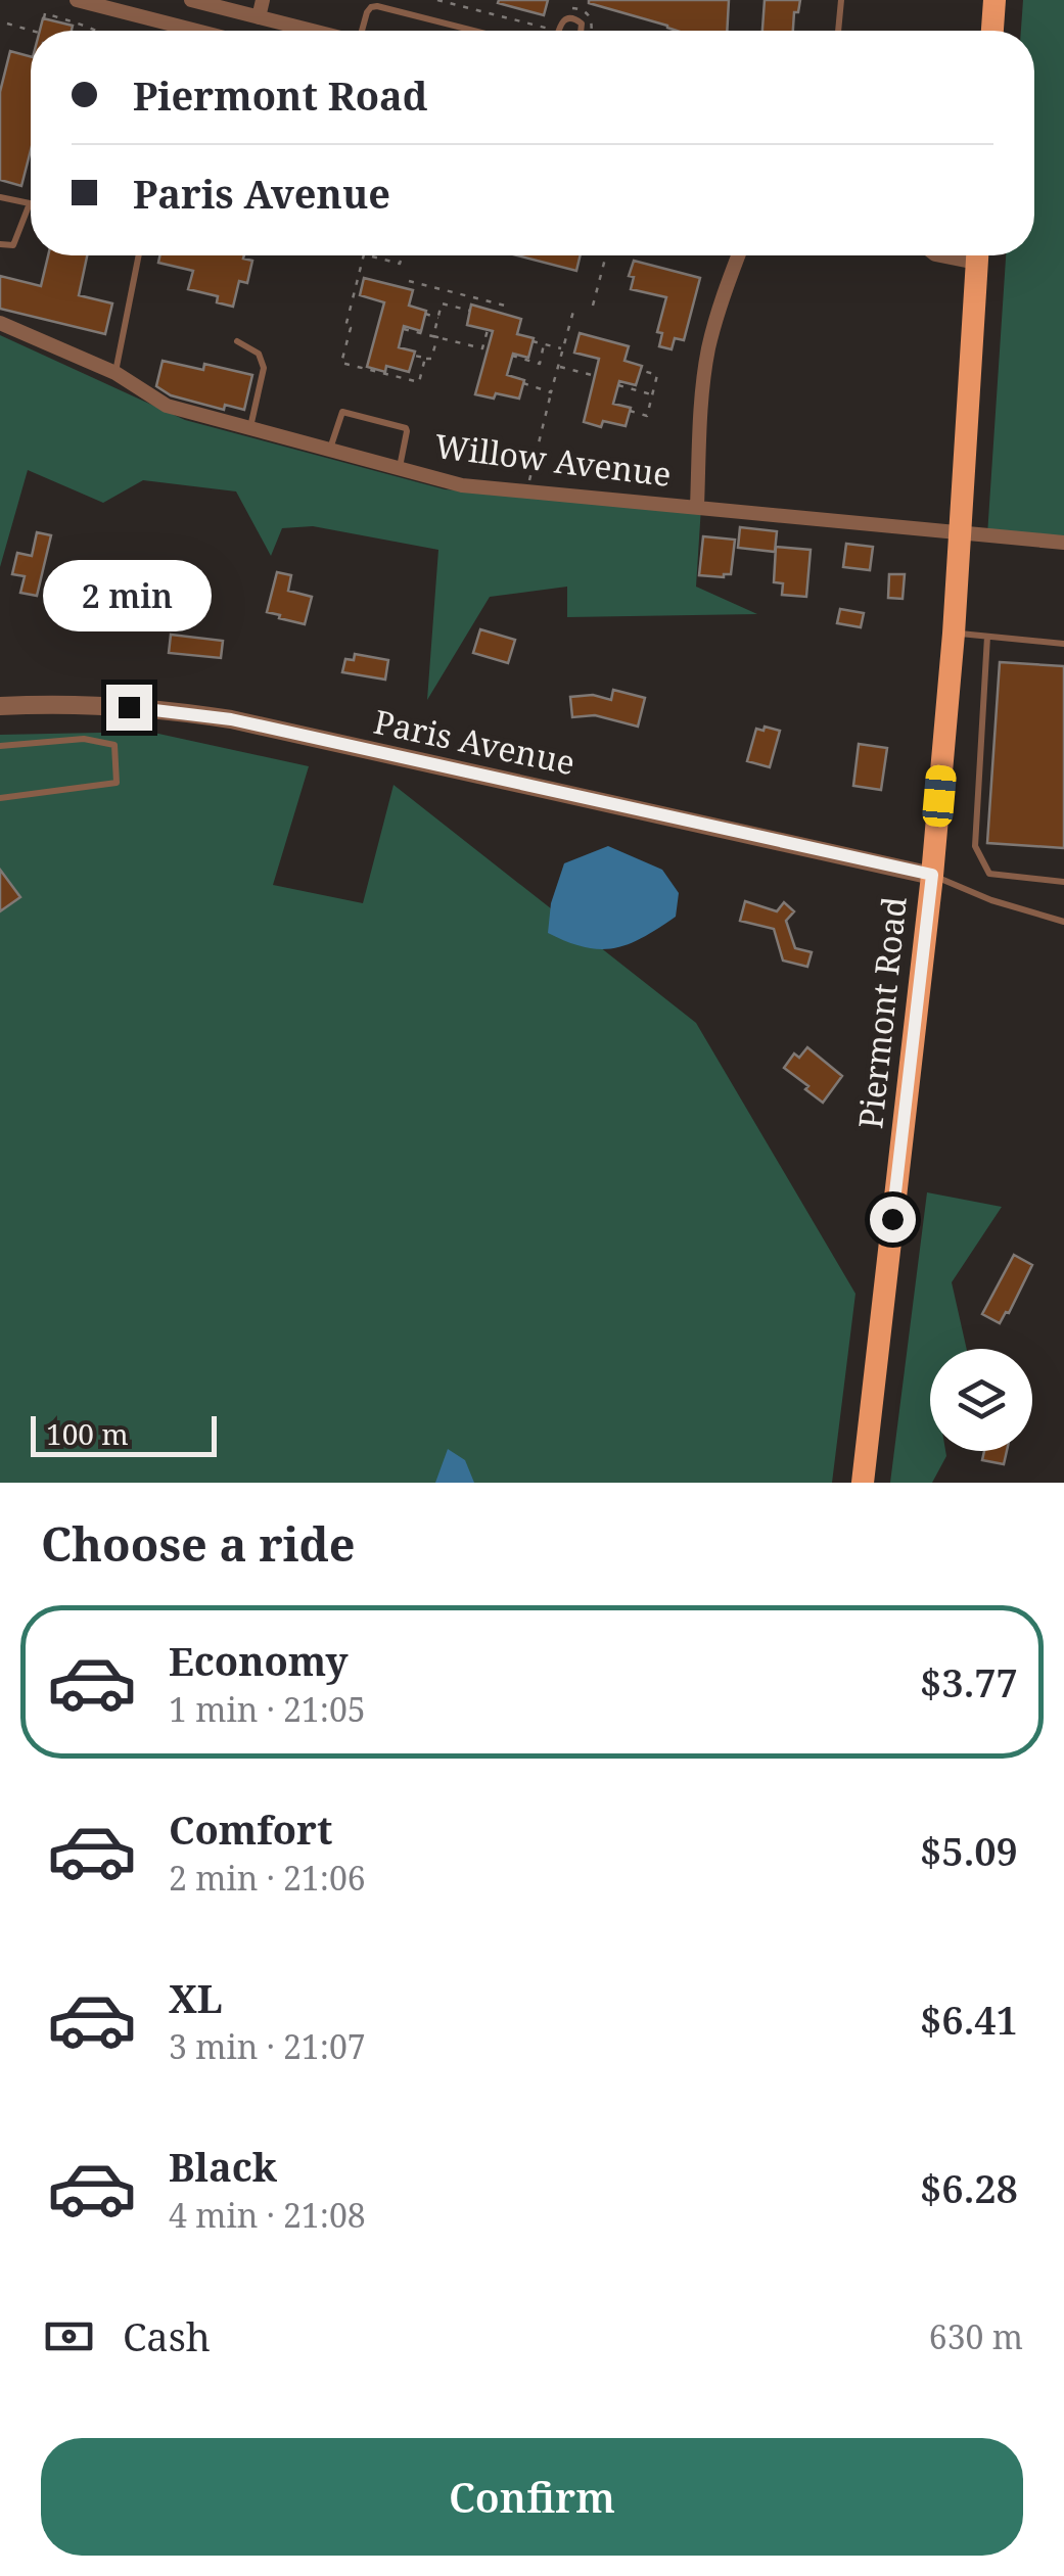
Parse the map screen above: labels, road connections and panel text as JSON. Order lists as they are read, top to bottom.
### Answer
{
  "streets": {
    "main road": ["Piermont Road"],
    "street": ["Willow Avenue", "Paris Avenue"]
  },
  "crossings": [
    ["Willow Avenue", "Piermont Road"],
    ["Paris Avenue", "Piermont Road"]
  ],
  "scale_bar": "100 m",
  "page": {
    "banner": ["Piermont Road", "Paris Avenue"],
    "bubble": "2 min",
    "scale": "100 m",
    "heading": "Choose a ride",
    "list": [
      {
        "name": "Economy",
        "note": "1 min · 21:05",
        "value": "$3.77"
      },
      {
        "name": "Comfort",
        "note": "2 min · 21:06",
        "value": "$5.09"
      },
      {
        "name": "XL",
        "note": "3 min · 21:07",
        "value": "$6.41"
      },
      {
        "name": "Black",
        "note": "4 min · 21:08",
        "value": "$6.28"
      }
    ],
    "pay": ["Cash", "630 m"],
    "buttons": "Confirm"
  }
}
